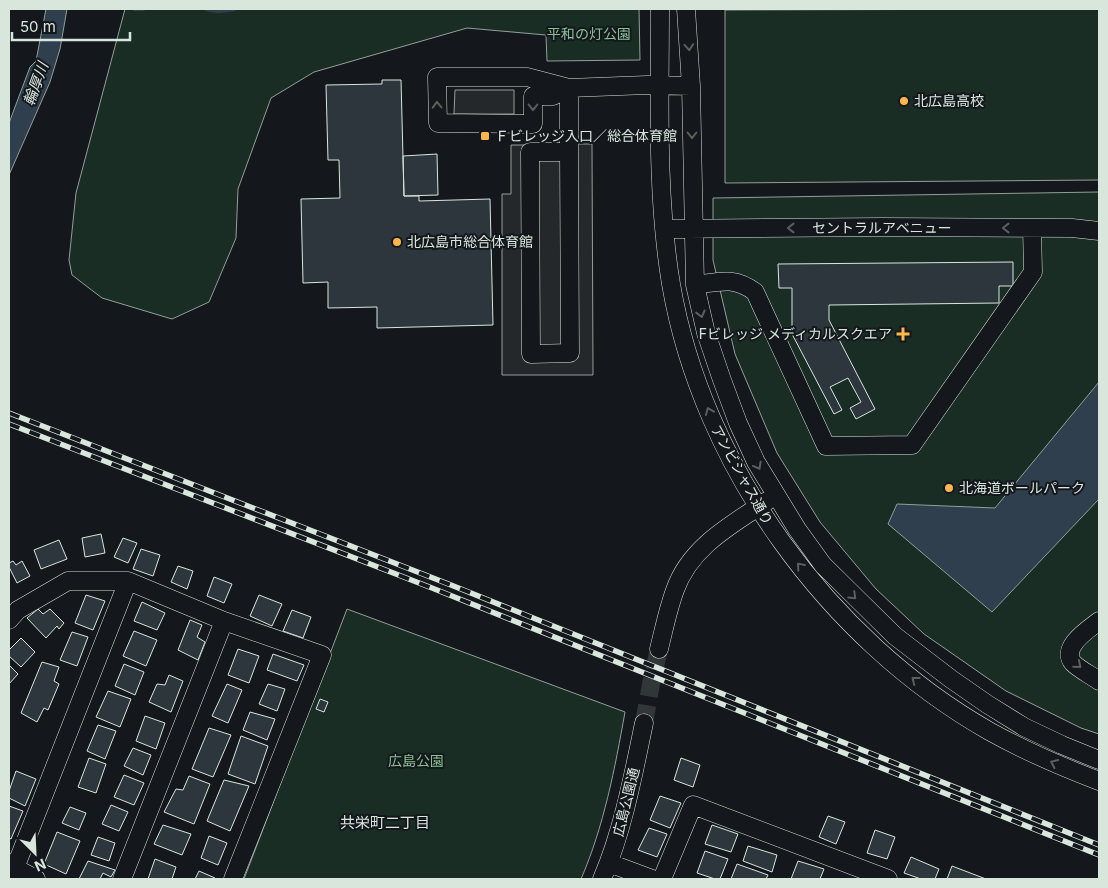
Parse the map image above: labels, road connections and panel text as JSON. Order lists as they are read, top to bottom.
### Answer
{
  "streets": {
    "street": ["セントラルアベニュー", "アンビシャス通り", "広島公園通"]
  },
  "crossings": [
    ["セントラルアベニュー", "アンビシャス通り"]
  ],
  "one_way": ["セントラルアベニュー"],
  "districts": ["共栄町二丁目"],
  "water": ["輪厚川"],
  "parks": ["平和の灯公園", "広島公園"],
  "places": {
    "other": ["北広島高校", "北広島市総合体育館", "北海道ボールパーク"],
    "transit": ["Ｆビレッジ入口／総合体育館"],
    "health": ["Fビレッジ メディカルスクエア"]
  },
  "scale_bar": "50 m",
  "north": "bottom right"
}
